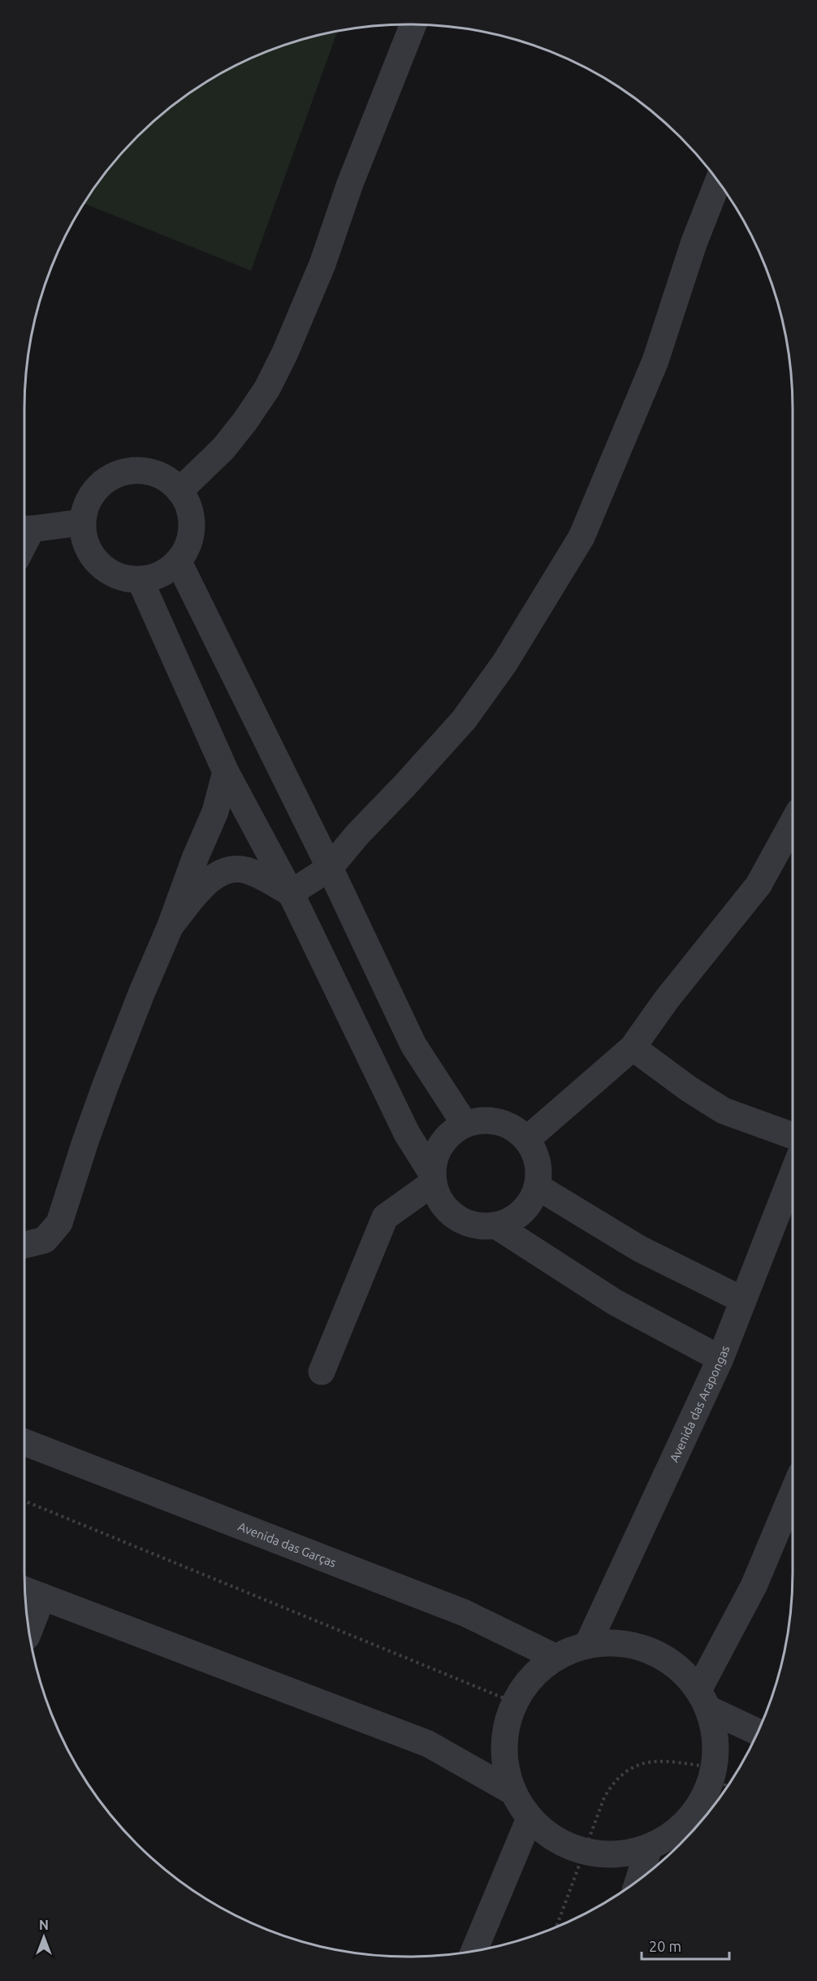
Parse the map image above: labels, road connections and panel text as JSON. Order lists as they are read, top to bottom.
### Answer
{
  "streets": {
    "street": ["Avenida das Arapongas", "Avenida das Garças"]
  },
  "scale_bar": "20 m",
  "north": "top"
}
